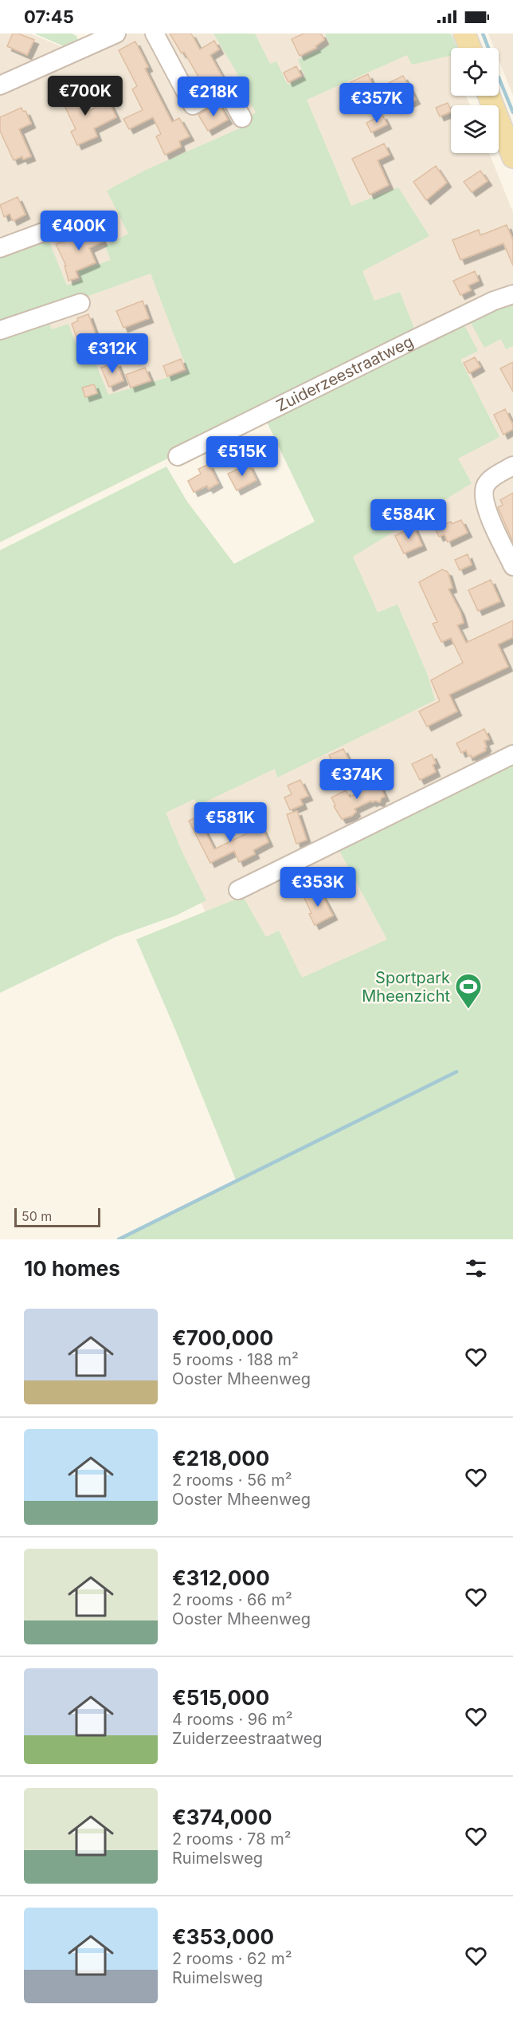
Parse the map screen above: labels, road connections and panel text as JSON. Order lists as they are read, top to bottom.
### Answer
{
  "streets": {
    "street": ["Zuiderzeestraatweg"]
  },
  "places": {
    "sports": ["Sportpark Mheenzicht"]
  },
  "scale_bar": "50 m",
  "page": {
    "status": "07:45",
    "price": [
      "€700K",
      "€218K",
      "€357K",
      "€400K",
      "€312K",
      "€515K",
      "€584K",
      "€374K",
      "€581K",
      "€353K"
    ],
    "scale": "50 m",
    "heading": "10 homes",
    "list": [
      {
        "name": "€700,000",
        "note": "5 rooms · 188 m² · Ooster Mheenweg"
      },
      {
        "name": "€218,000",
        "note": "2 rooms · 56 m² · Ooster Mheenweg"
      },
      {
        "name": "€312,000",
        "note": "2 rooms · 66 m² · Ooster Mheenweg"
      },
      {
        "name": "€515,000",
        "note": "4 rooms · 96 m² · Zuiderzeestraatweg"
      },
      {
        "name": "€374,000",
        "note": "2 rooms · 78 m² · Ruimelsweg"
      },
      {
        "name": "€353,000",
        "note": "2 rooms · 62 m² · Ruimelsweg"
      }
    ]
  }
}
